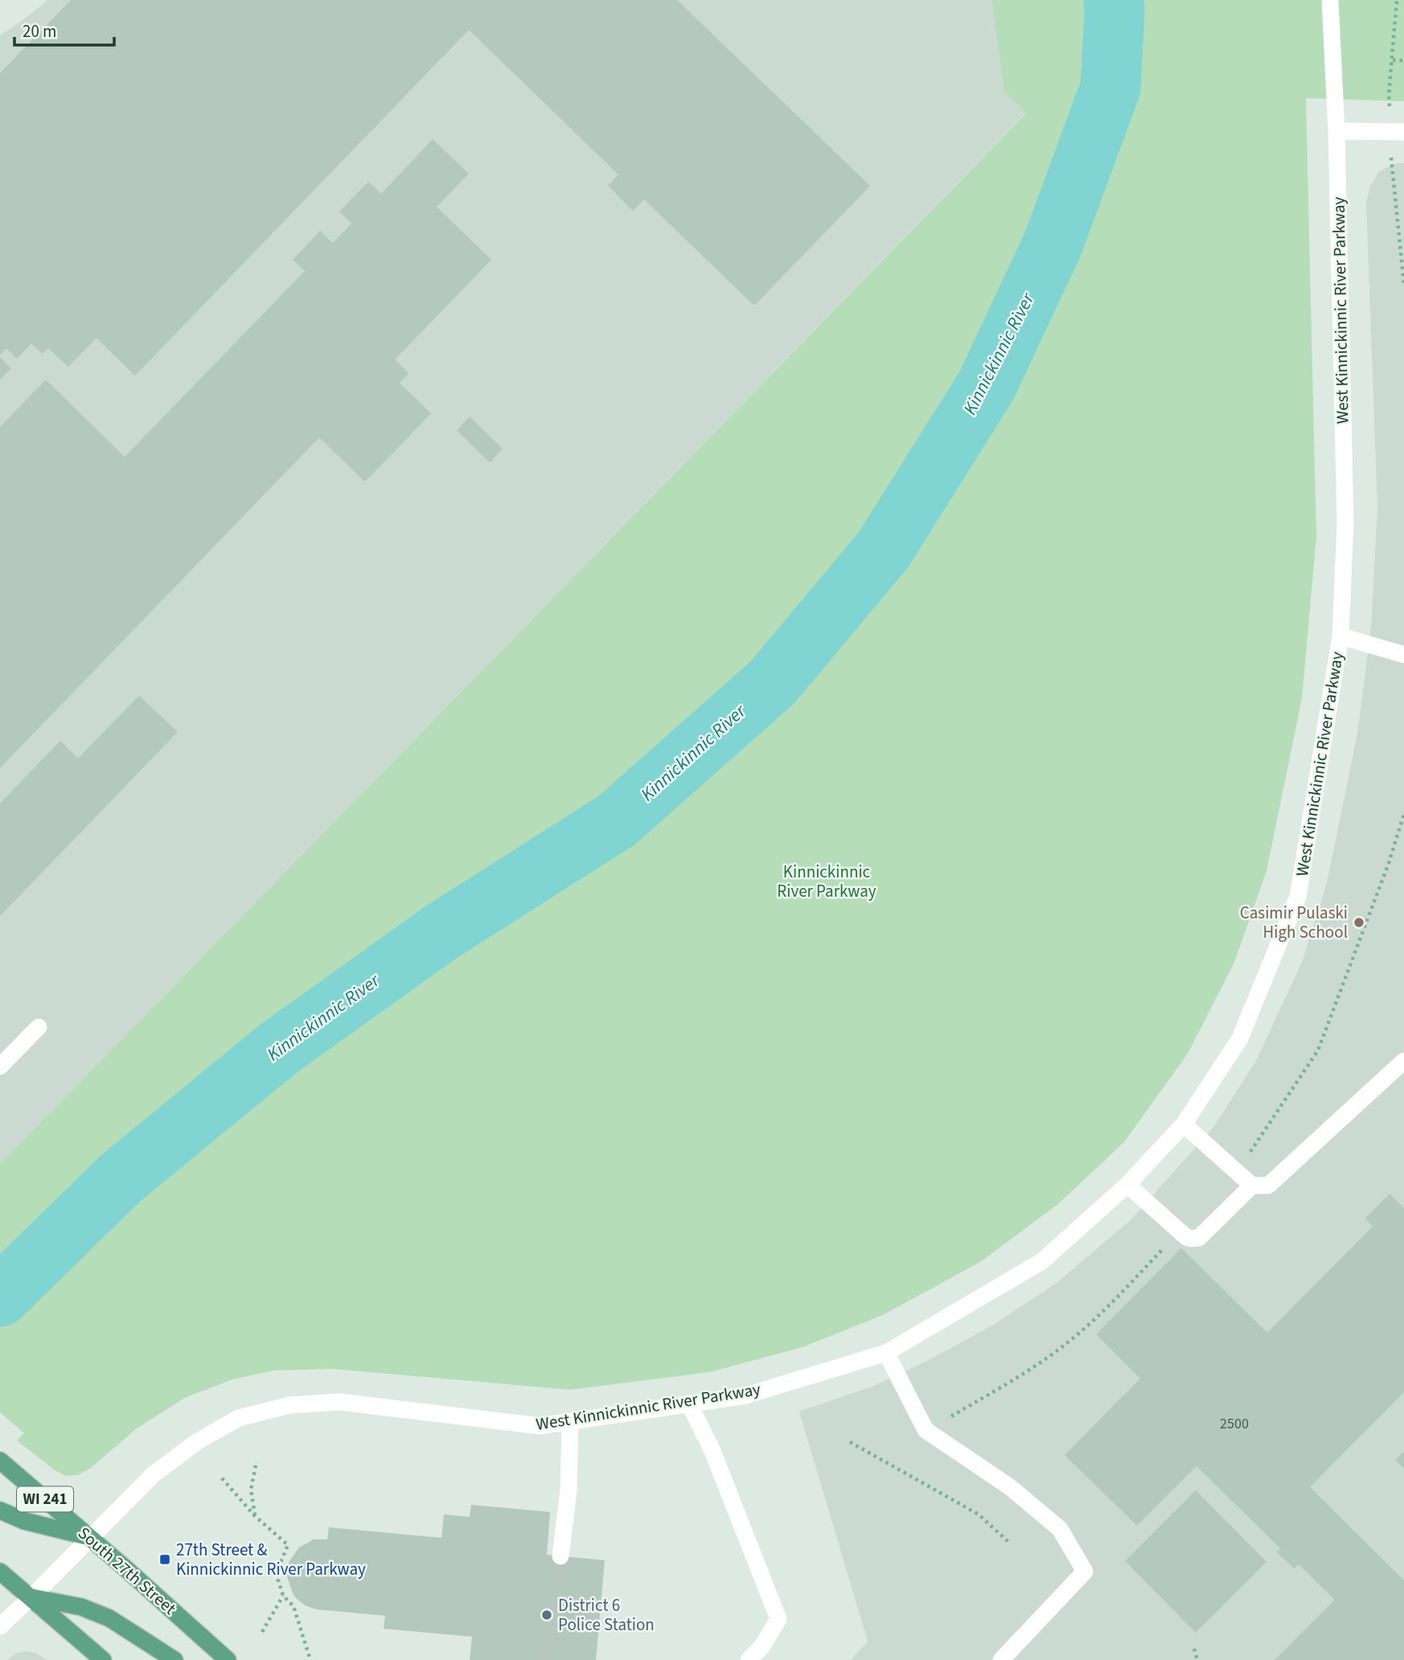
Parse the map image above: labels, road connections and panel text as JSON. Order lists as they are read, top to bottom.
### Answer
{
  "streets": {
    "main road": ["WI 241", "South 27th Street"],
    "street": ["West Kinnickinnic River Parkway"]
  },
  "crossings": [
    ["West Kinnickinnic River Parkway", "South 27th Street"]
  ],
  "water": ["Kinnickinnic River"],
  "parks": ["Kinnickinnic River Parkway"],
  "places": {
    "other": ["Casimir Pulaski High School", "District 6 Police Station"],
    "transit": ["27th Street & Kinnickinnic River Parkway"]
  },
  "house_numbers": ["2500"],
  "scale_bar": "20 m"
}
